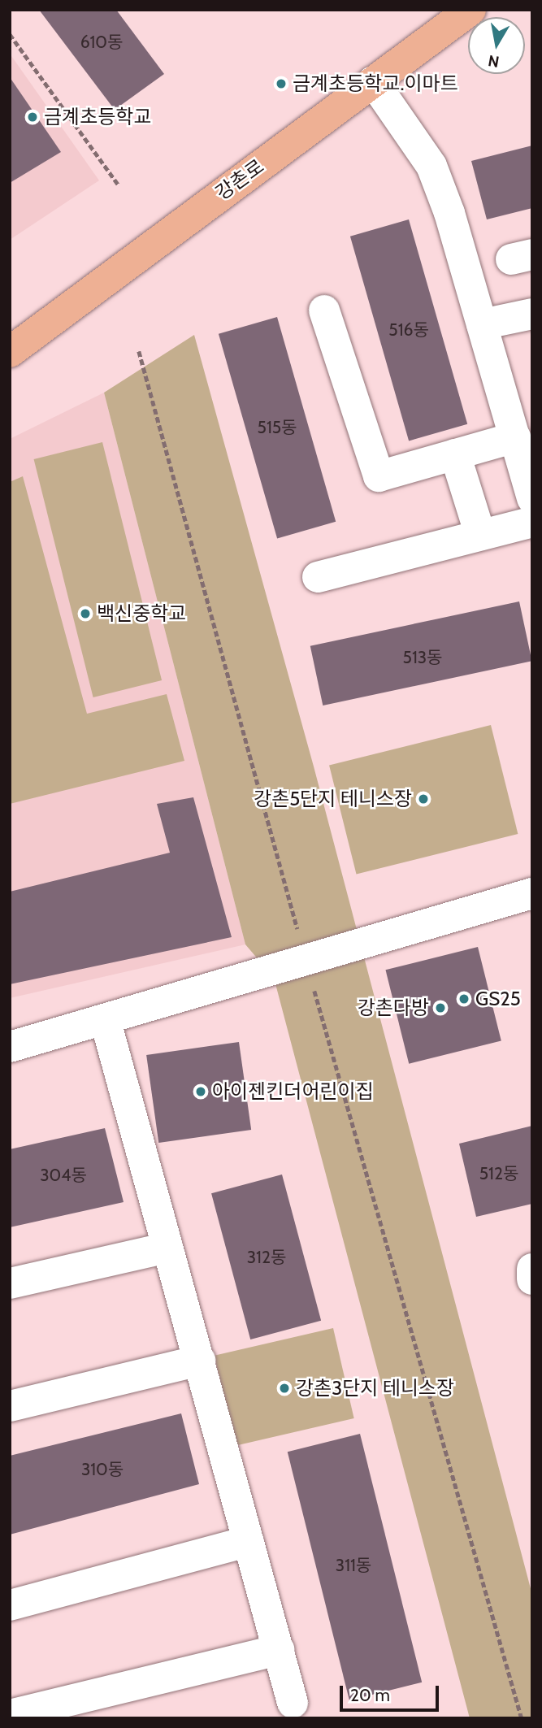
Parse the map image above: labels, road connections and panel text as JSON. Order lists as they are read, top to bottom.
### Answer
{
  "streets": {
    "main road": ["강촌로"]
  },
  "places": [
    "금계초등학교.이마트",
    "금계초등학교",
    "백신중학교",
    "강촌5단지 테니스장",
    "GS25",
    "강촌다방",
    "아이젠킨더어린이집",
    "강촌3단지 테니스장"
  ],
  "house_numbers": [
    "610동",
    "516동",
    "515동",
    "513동",
    "512동",
    "304동",
    "312동",
    "310동",
    "311동"
  ],
  "scale_bar": "20 m",
  "north": "bottom"
}
